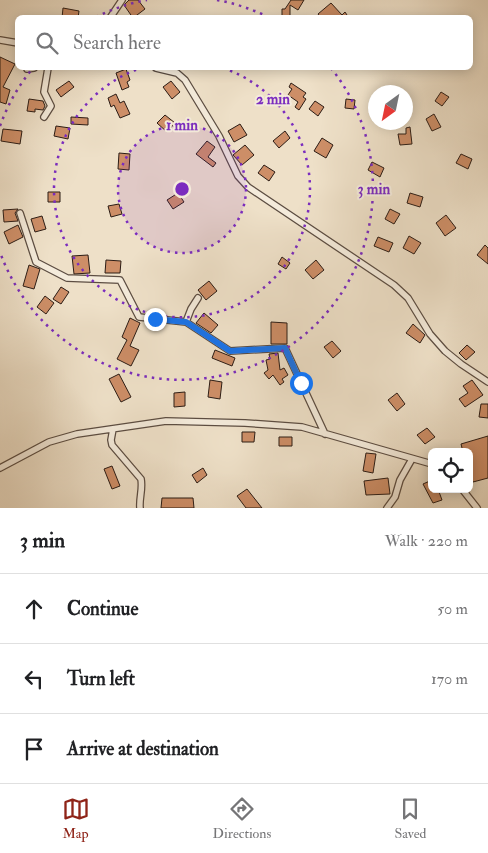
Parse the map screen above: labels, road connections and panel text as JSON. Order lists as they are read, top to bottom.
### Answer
{
  "north": "bottom left",
  "page": {
    "search": "Search here",
    "heading": ["3 min", "Walk · 220 m"],
    "list": [
      ["Continue", "50 m"],
      ["Turn left", "170 m"],
      "Arrive at destination"
    ],
    "nav": ["Map", "Directions", "Saved"]
  },
  "rings": ["2 min", "1 min", "3 min"]
}
